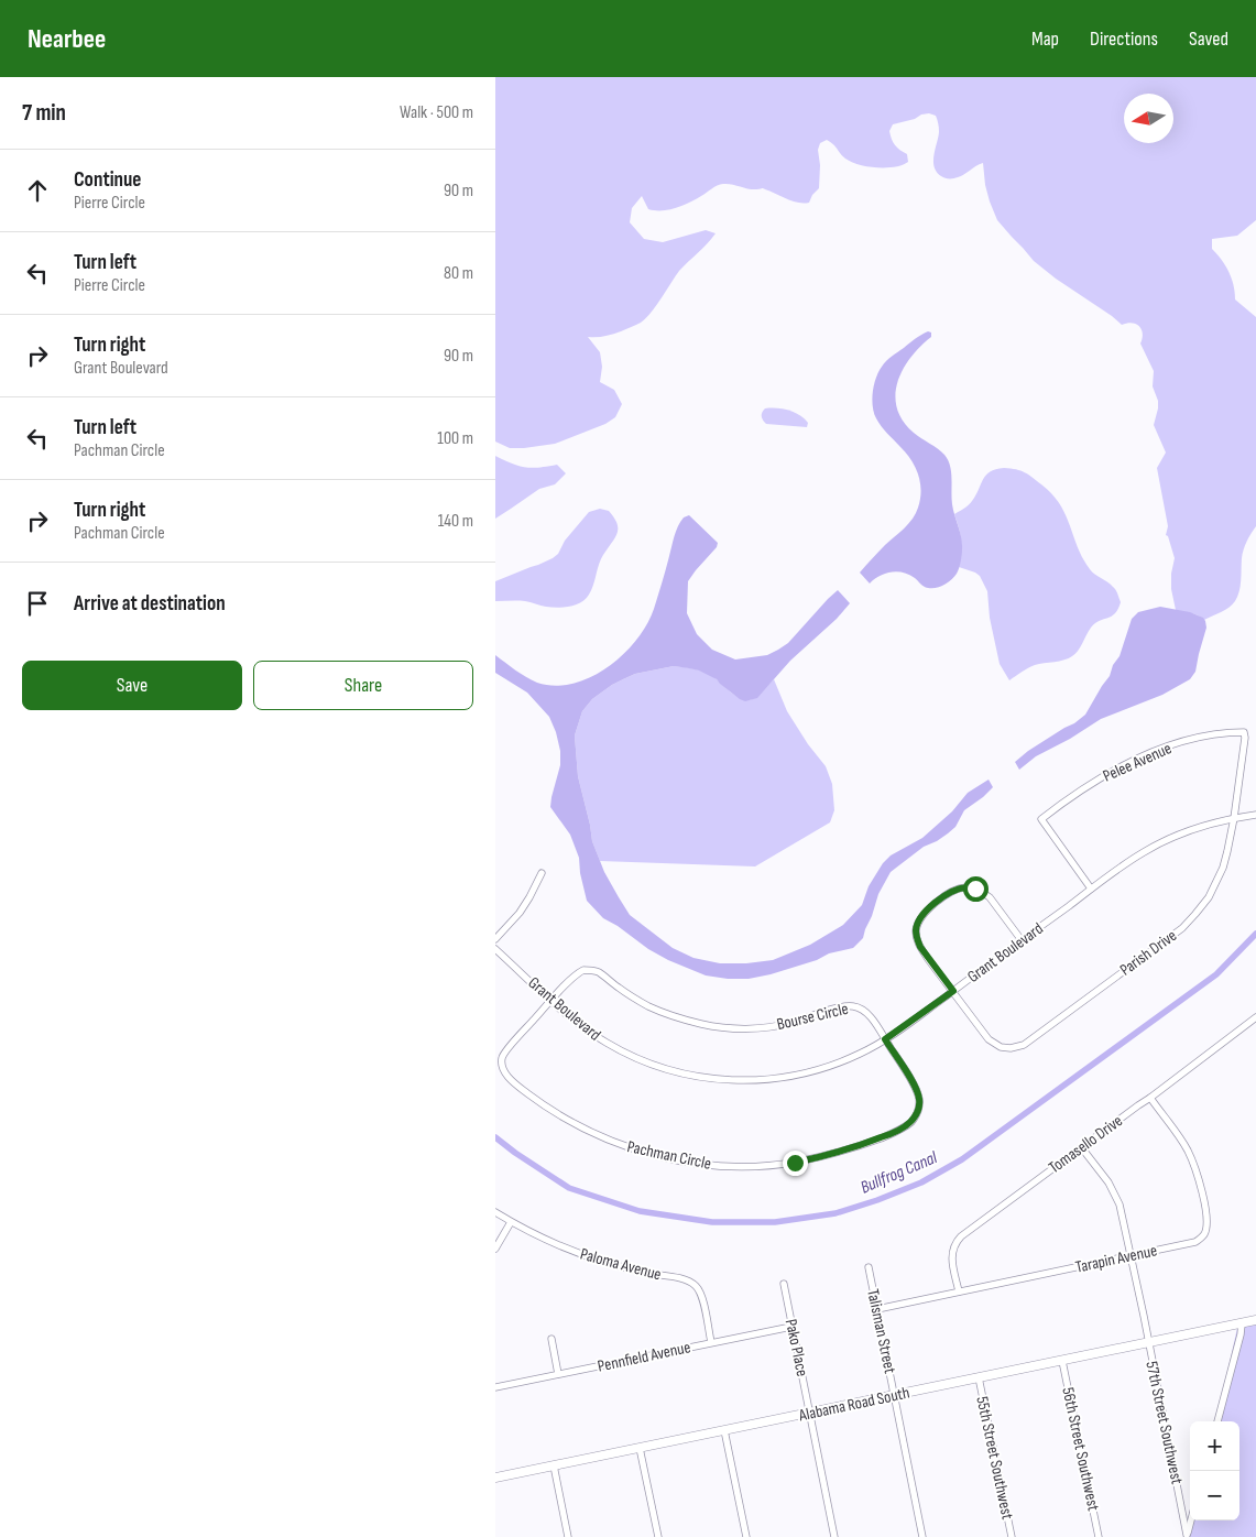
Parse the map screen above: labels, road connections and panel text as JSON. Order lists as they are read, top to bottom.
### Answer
{
  "streets": {
    "street": [
      "Pelee Avenue",
      "Grant Boulevard",
      "Parish Drive",
      "Bourse Circle",
      "Tomasello Drive",
      "Pachman Circle",
      "Tarapin Avenue",
      "Paloma Avenue",
      "Talisman Street",
      "Pako Place",
      "Pennfield Avenue",
      "Alabama Road South",
      "57th Street Southwest",
      "56th Street Southwest",
      "55th Street Southwest"
    ]
  },
  "crossings": [
    ["Pelee Avenue", "Grant Boulevard"],
    ["Pelee Avenue", "Parish Drive"],
    ["Grant Boulevard", "Parish Drive"],
    ["Grant Boulevard", "Bourse Circle"],
    ["Grant Boulevard", "Pachman Circle"],
    ["Bourse Circle", "Pachman Circle"],
    ["Tomasello Drive", "Tarapin Avenue"],
    ["Tomasello Drive", "57th Street Southwest"],
    ["Tarapin Avenue", "Talisman Street"],
    ["Tarapin Avenue", "57th Street Southwest"],
    ["Paloma Avenue", "Pennfield Avenue"],
    ["Talisman Street", "Alabama Road South"],
    ["Pako Place", "Pennfield Avenue"],
    ["Pako Place", "Alabama Road South"],
    ["Alabama Road South", "57th Street Southwest"],
    ["Alabama Road South", "56th Street Southwest"],
    ["Alabama Road South", "55th Street Southwest"]
  ],
  "water": ["Bullfrog Canal"],
  "north": "left",
  "page": {
    "header": "Nearbee",
    "nav": ["Map", "Directions", "Saved"],
    "heading": ["7 min", "Walk · 500 m"],
    "list": [
      ["Continue", "Pierre Circle", "90 m"],
      ["Turn left", "Pierre Circle", "80 m"],
      ["Turn right", "Grant Boulevard", "90 m"],
      ["Turn left", "Pachman Circle", "100 m"],
      ["Turn right", "Pachman Circle", "140 m"],
      "Arrive at destination"
    ],
    "buttons": ["Save", "Share"],
    "map_buttons": ["+", "−"]
  }
}
